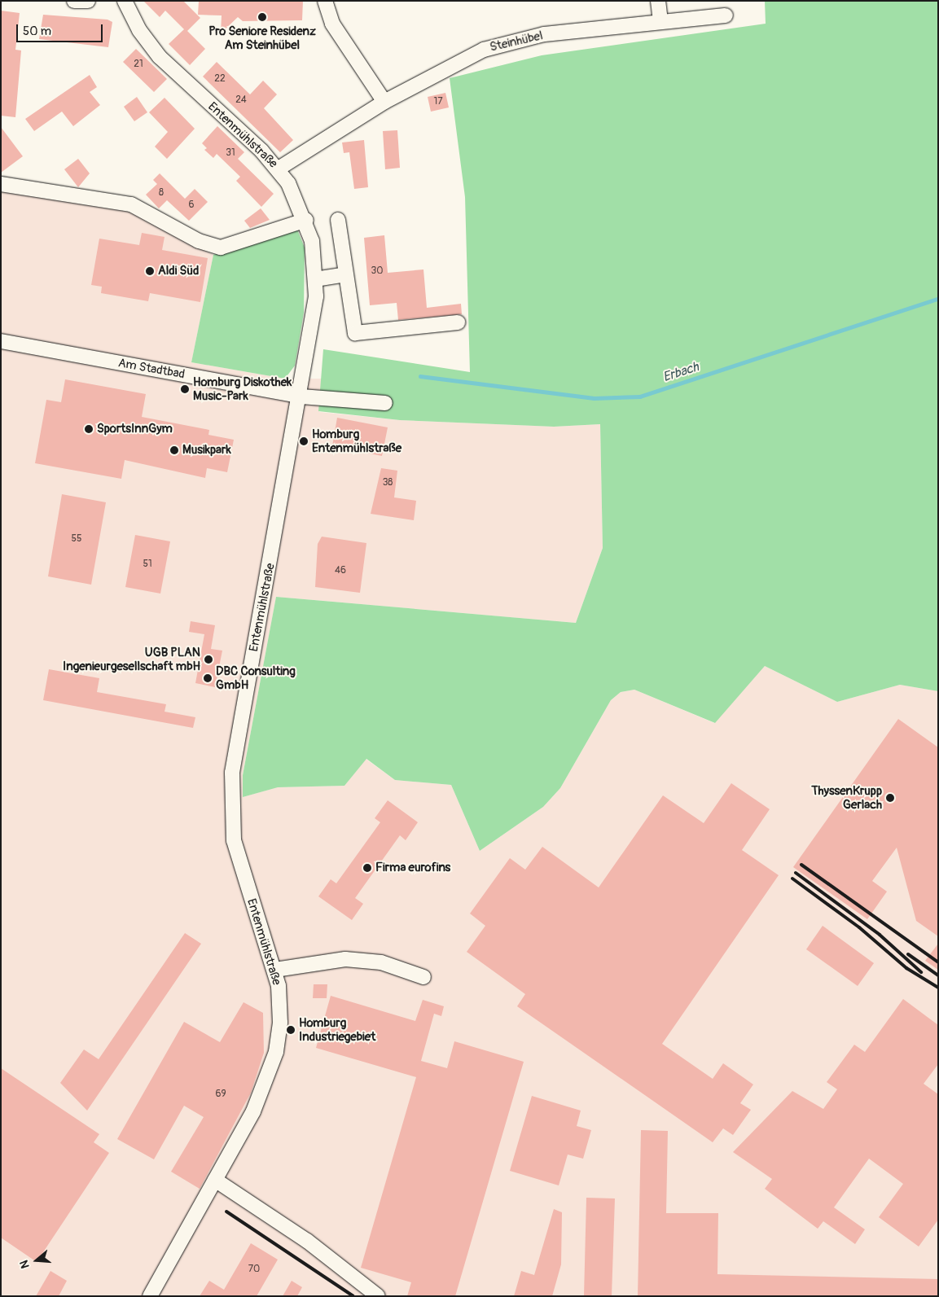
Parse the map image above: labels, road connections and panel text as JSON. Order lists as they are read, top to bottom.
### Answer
{
  "streets": {
    "street": ["Steinhübel", "Entenmühlstraße", "Am Stadtbad"]
  },
  "crossings": [
    ["Steinhübel", "Entenmühlstraße"],
    ["Entenmühlstraße", "Am Stadtbad"]
  ],
  "water": ["Erbach"],
  "places": [
    "Pro Seniore Residenz Am Steinhübel",
    "Aldi Süd",
    "Homburg Diskothek Music-Park",
    "SportsInnGym",
    "Homburg Entenmühlstraße",
    "Musikpark",
    "UGB PLAN Ingenieurgesellschaft mbH",
    "DBC Consulting GmbH",
    "ThyssenKrupp Gerlach",
    "Firma eurofins",
    "Homburg Industriegebiet"
  ],
  "house_numbers": [
    "21",
    "22",
    "24",
    "17",
    "31",
    "8",
    "6",
    "30",
    "38",
    "55",
    "51",
    "46",
    "69",
    "70"
  ],
  "scale_bar": "50 m",
  "north": "left"
}
